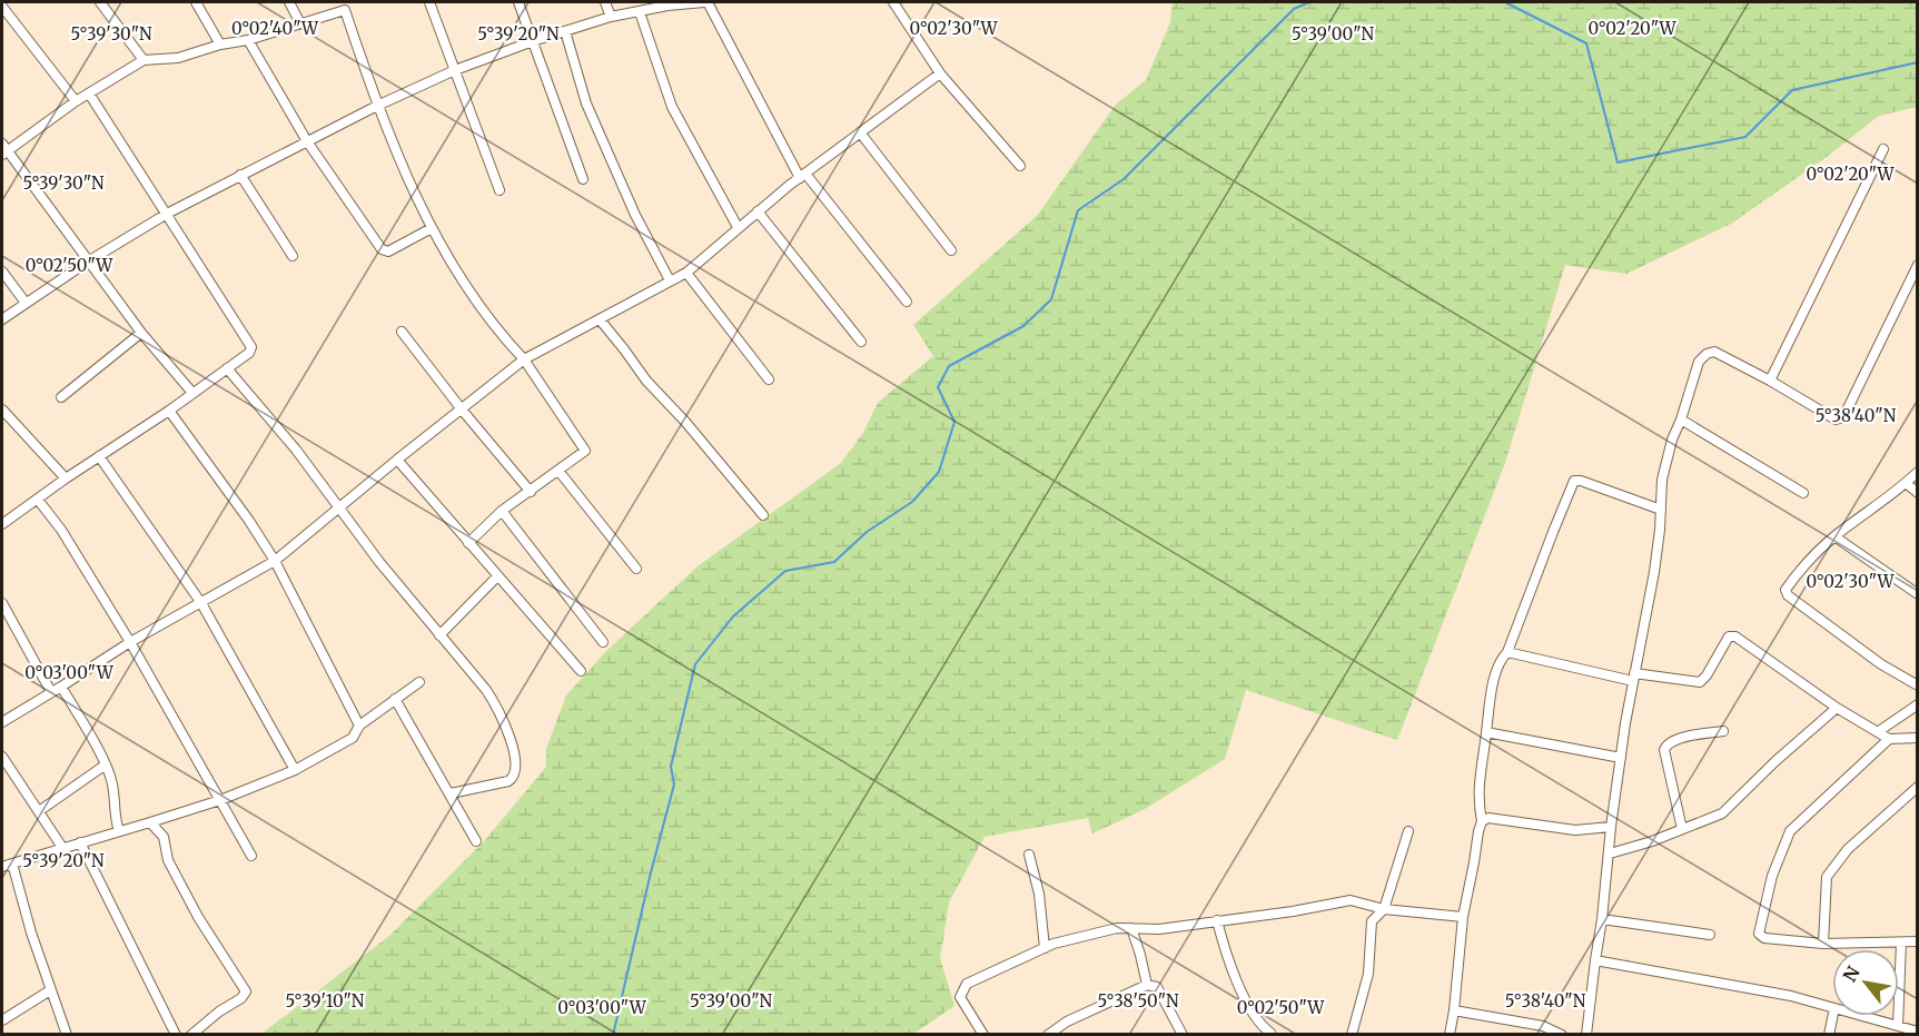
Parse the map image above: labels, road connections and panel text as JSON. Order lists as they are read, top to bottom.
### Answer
{
  "north": "top left",
  "coordinates": [
    "0°02'40\"W",
    "0°02'30\"W",
    "0°02'20\"W",
    "5°39'30\"N",
    "5°39'20\"N",
    "5°39'00\"N",
    "0°02'50\"W",
    "5°38'40\"N",
    "0°03'00\"W",
    "5°39'10\"N",
    "5°38'50\"N"
  ]
}
